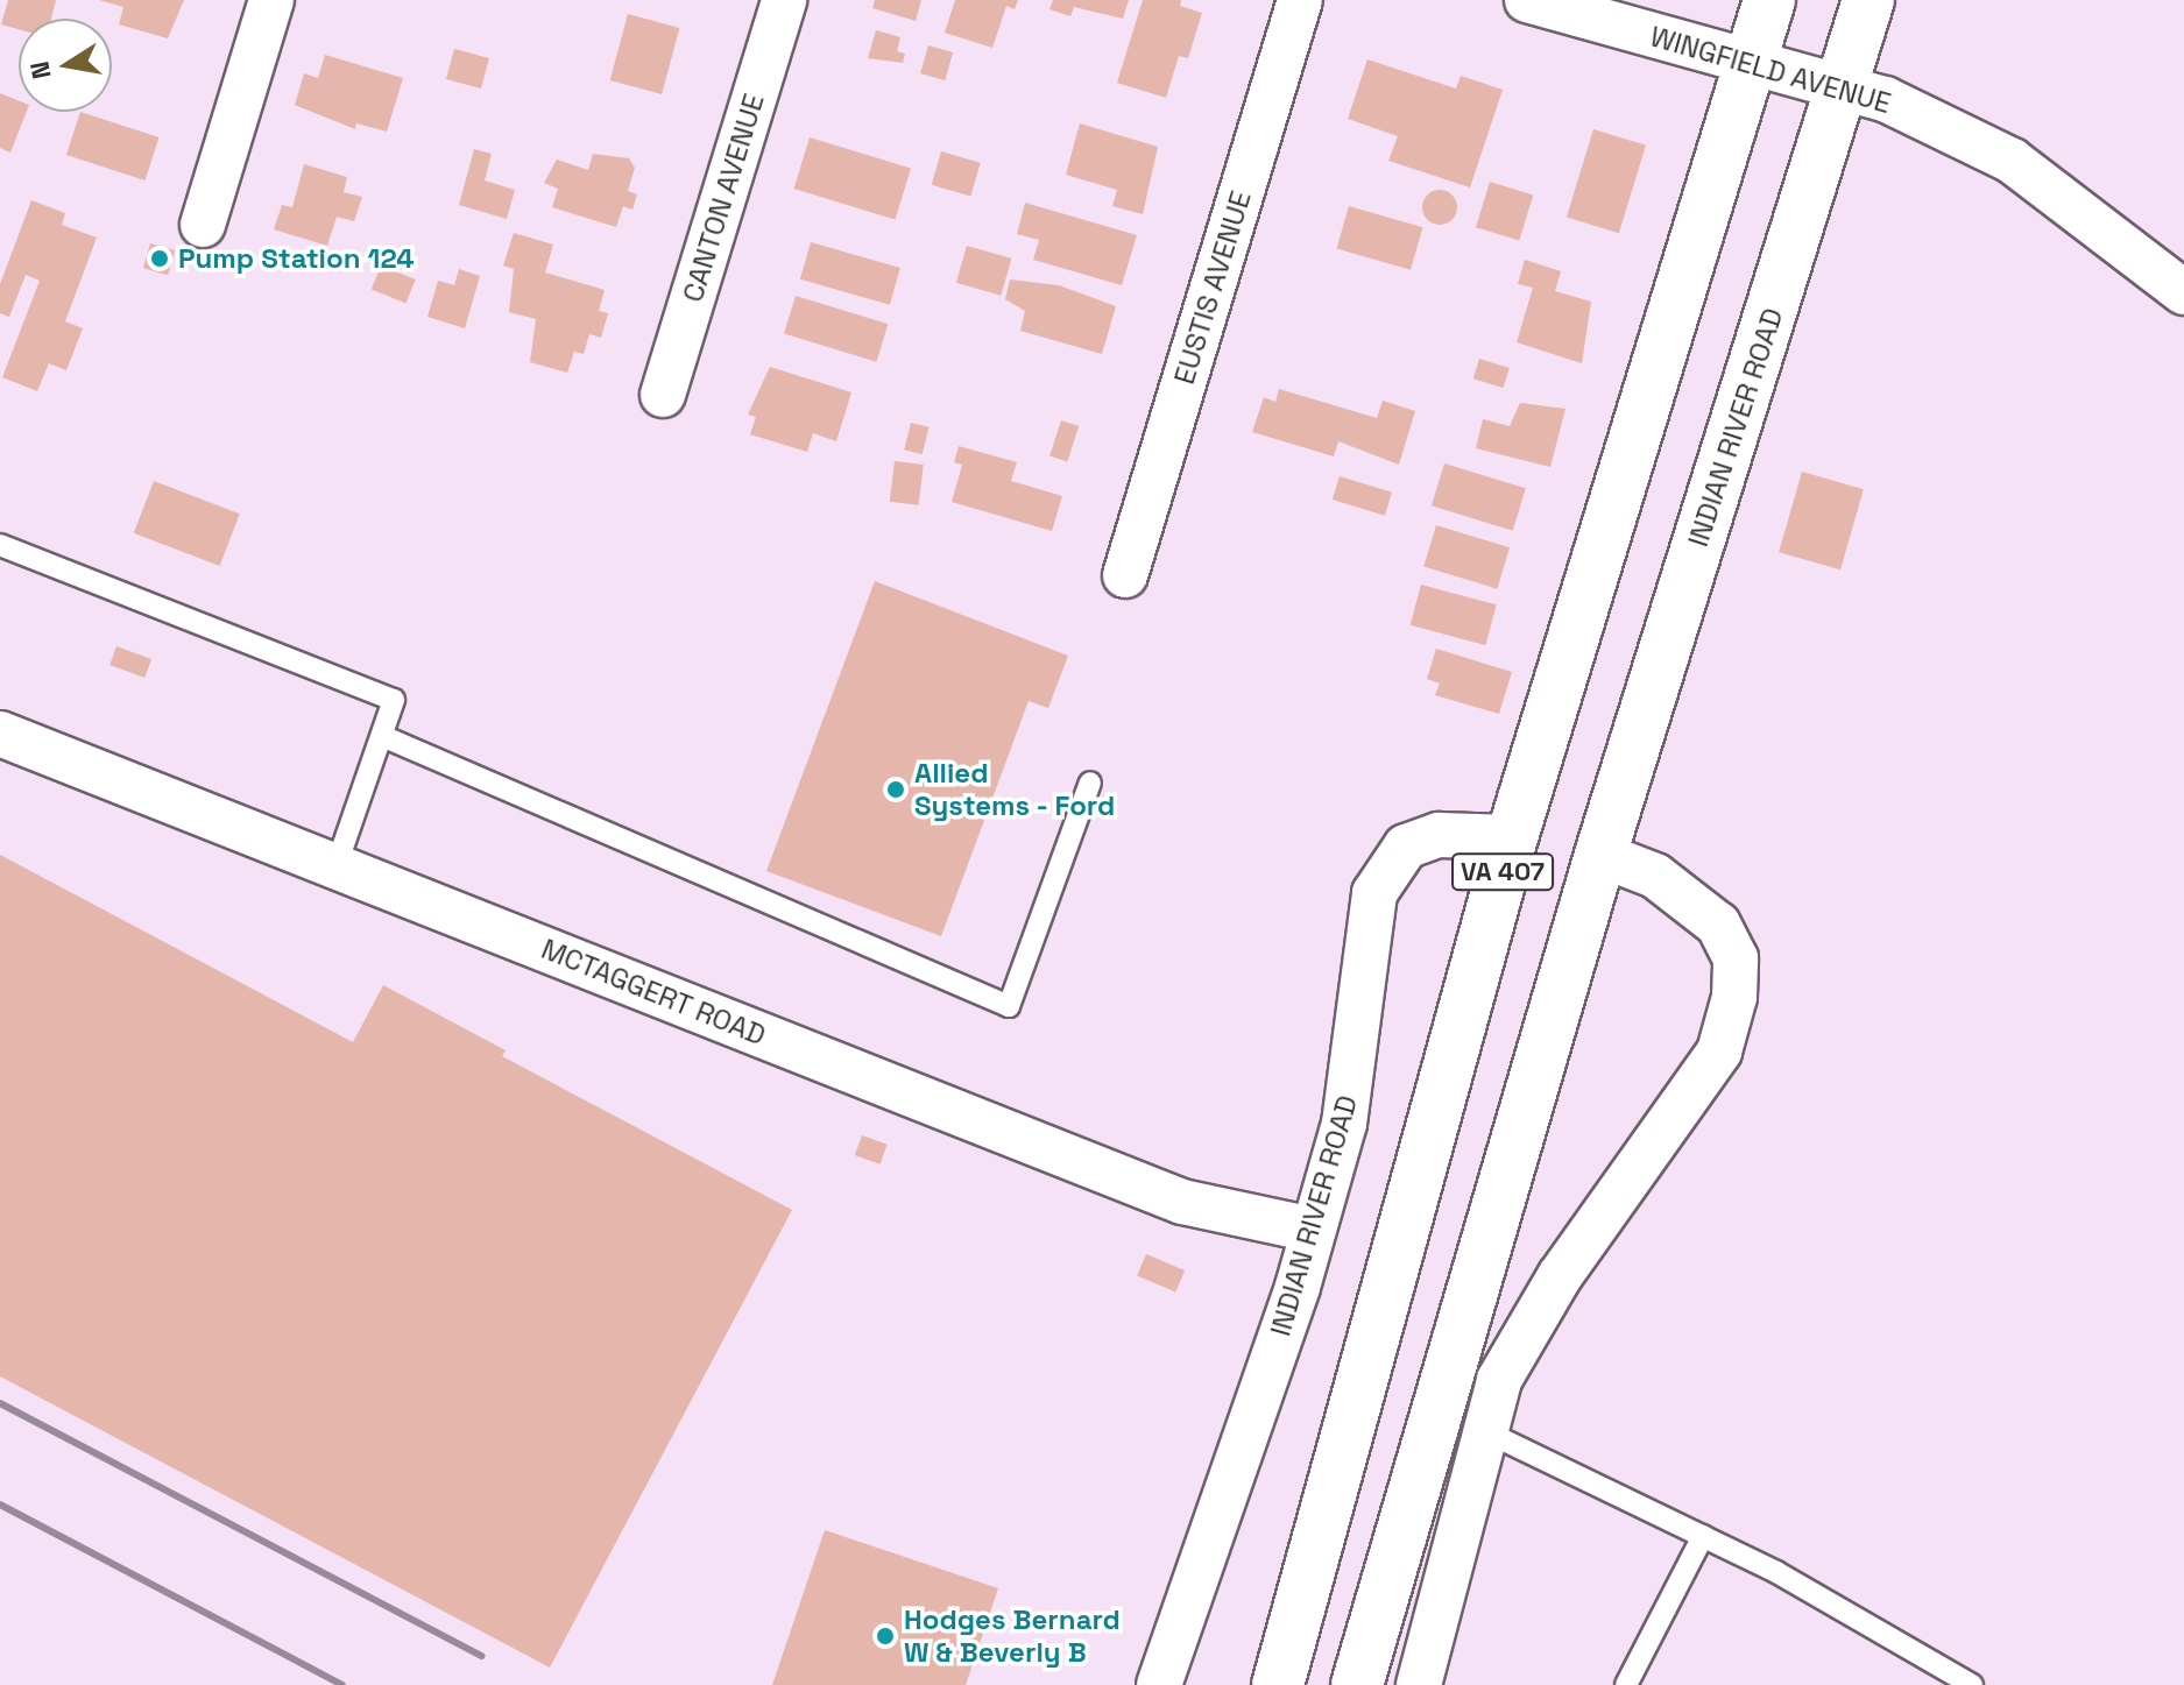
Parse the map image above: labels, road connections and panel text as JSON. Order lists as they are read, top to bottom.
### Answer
{
  "streets": {
    "main road": ["INDIAN RIVER ROAD", "VA 407"],
    "street": [
      "WINGFIELD AVENUE",
      "CANTON AVENUE",
      "EUSTIS AVENUE",
      "MCTAGGERT ROAD"
    ]
  },
  "crossings": [
    ["WINGFIELD AVENUE", "INDIAN RIVER ROAD"],
    ["WINGFIELD AVENUE", "VA 407"],
    ["INDIAN RIVER ROAD", "VA 407"],
    ["INDIAN RIVER ROAD", "MCTAGGERT ROAD"]
  ],
  "places": ["Pump Station 124", "Allied Systems - Ford", "Hodges Bernard W & Beverly B"],
  "north": "left"
}
